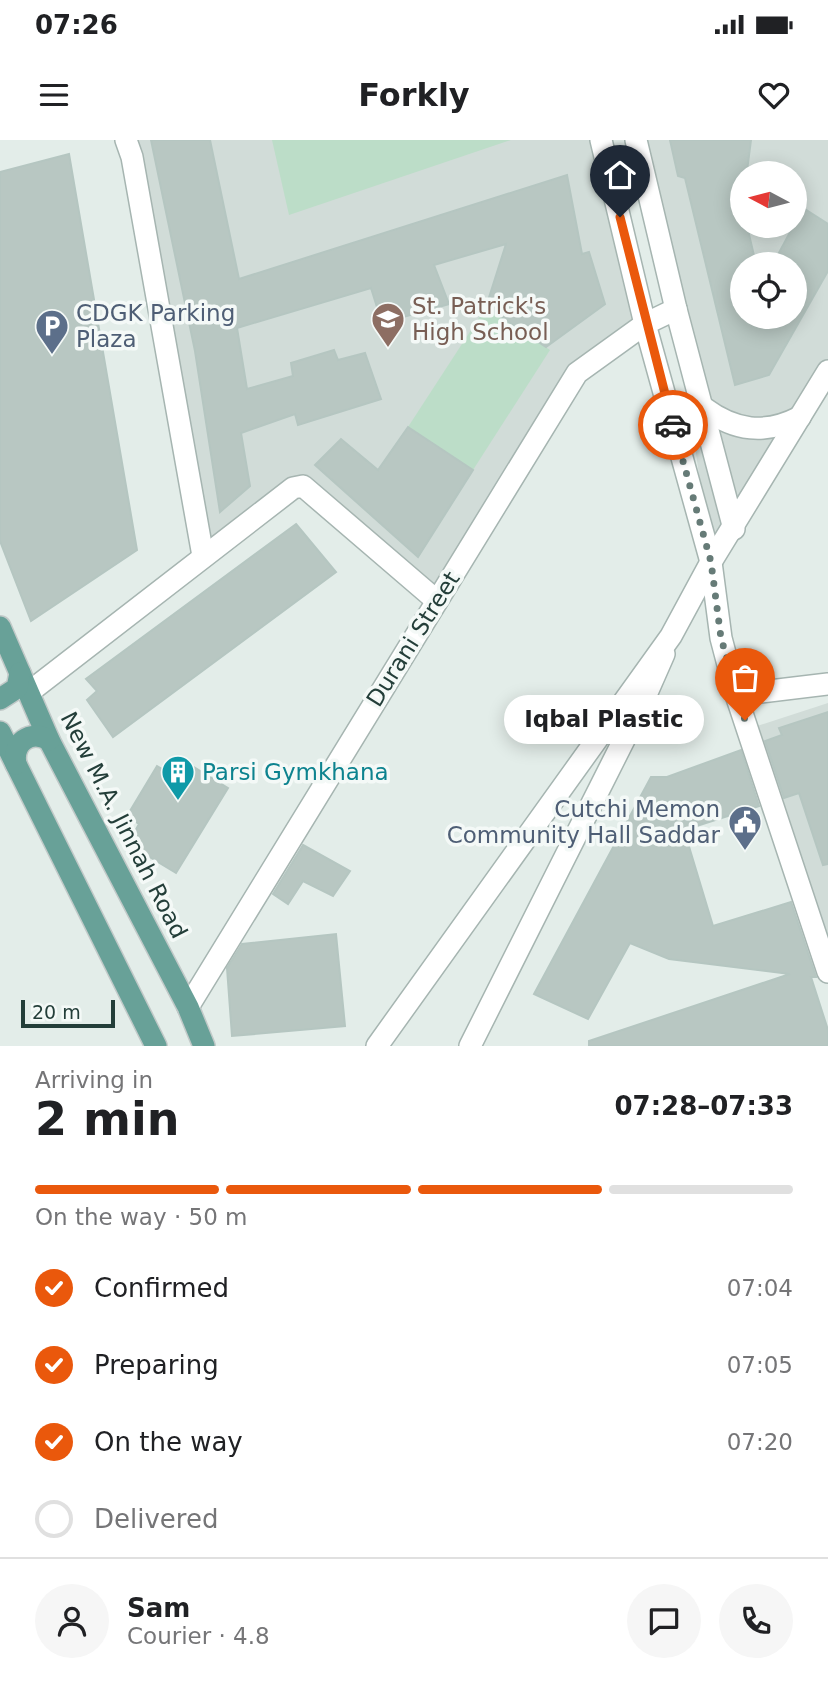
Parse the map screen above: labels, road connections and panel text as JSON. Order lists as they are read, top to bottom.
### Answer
{
  "streets": {
    "main road": ["New M.A. Jinnah Road"],
    "street": ["Durani Street"]
  },
  "crossings": [
    ["Durani Street", "New M.A. Jinnah Road"]
  ],
  "places": {
    "school or university": ["St. Patrick's High School"],
    "parking": ["CDGK Parking Plaza"],
    "other": ["Iqbal Plastic"],
    "building": ["Parsi Gymkhana"],
    "public building": ["Cutchi Memon Community Hall Saddar"]
  },
  "scale_bar": "20 m",
  "north": "left",
  "page": {
    "status": "07:26",
    "header": "Forkly",
    "bubble": "Iqbal Plastic",
    "scale": "20 m",
    "heading": ["2 min", "Arriving in", "07:28–07:33"],
    "panel": ["Sam", "Courier · 4.8"],
    "bar": "On the way · 50 m",
    "list": [
      ["Confirmed", "07:04"],
      ["Preparing", "07:05"],
      ["On the way", "07:20"],
      "Delivered"
    ]
  }
}
